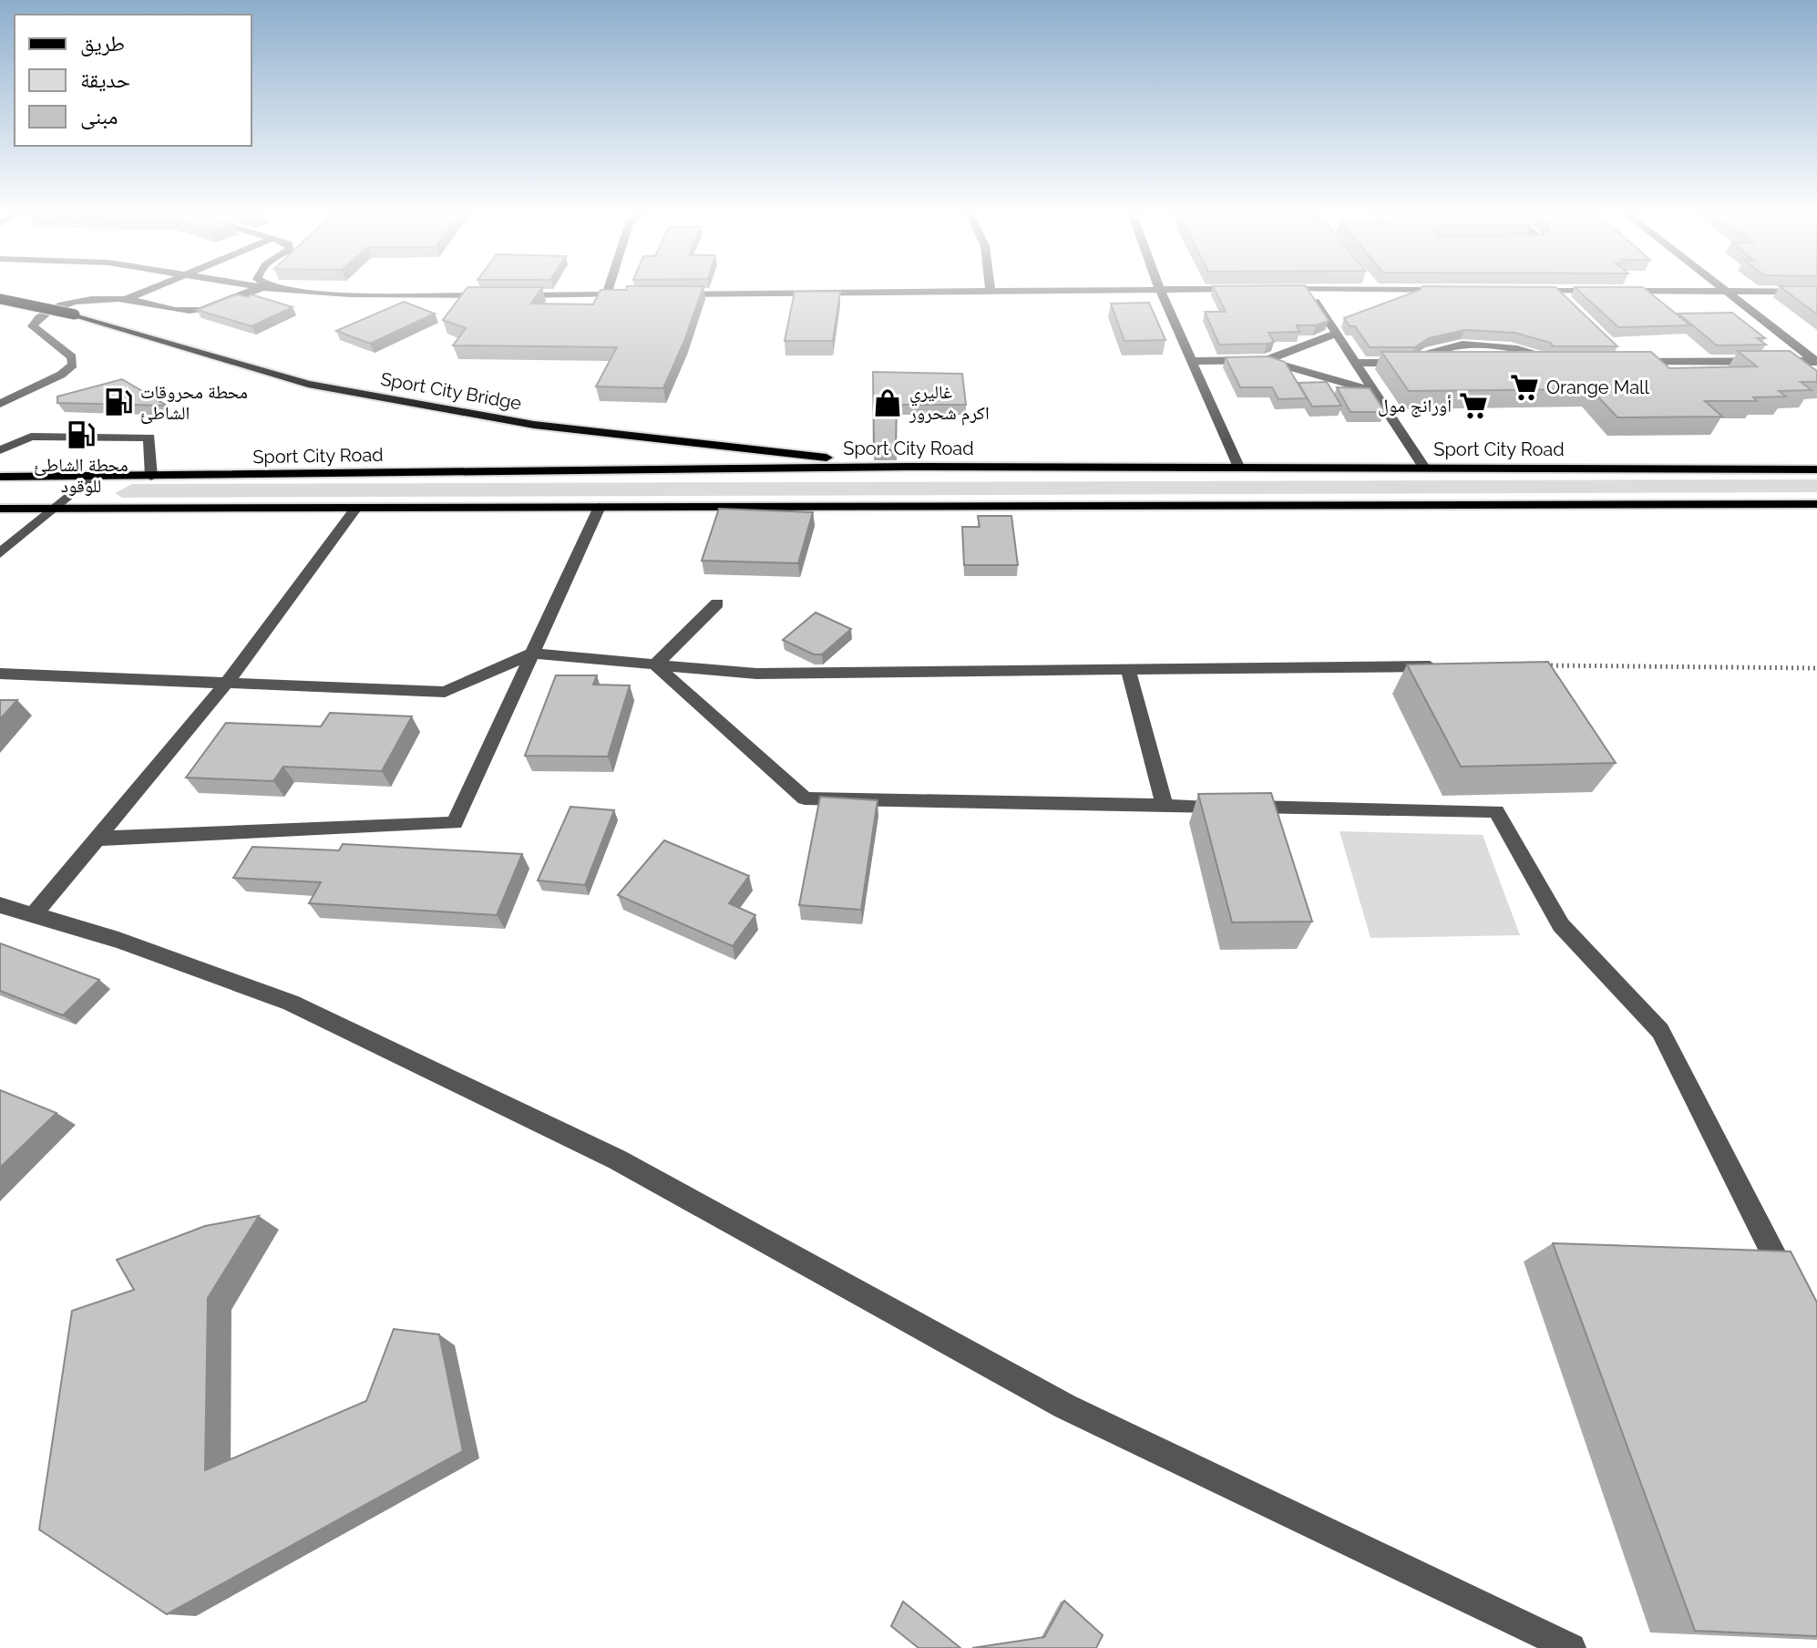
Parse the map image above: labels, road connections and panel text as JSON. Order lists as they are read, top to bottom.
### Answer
{
  "streets": {
    "main road": ["Sport City Bridge", "Sport City Road"]
  },
  "crossings": [
    ["Sport City Bridge", "Sport City Road"]
  ],
  "places": {
    "supermarket": ["Orange Mall", "أورانج مول"],
    "fuel station": ["محطة محروقات الشاطئ", "محطة الشاطئ للوقود"],
    "shop": ["غاليري اكرم شحرور"]
  },
  "legend": ["طريق", "حديقة", "مبنى"]
}
